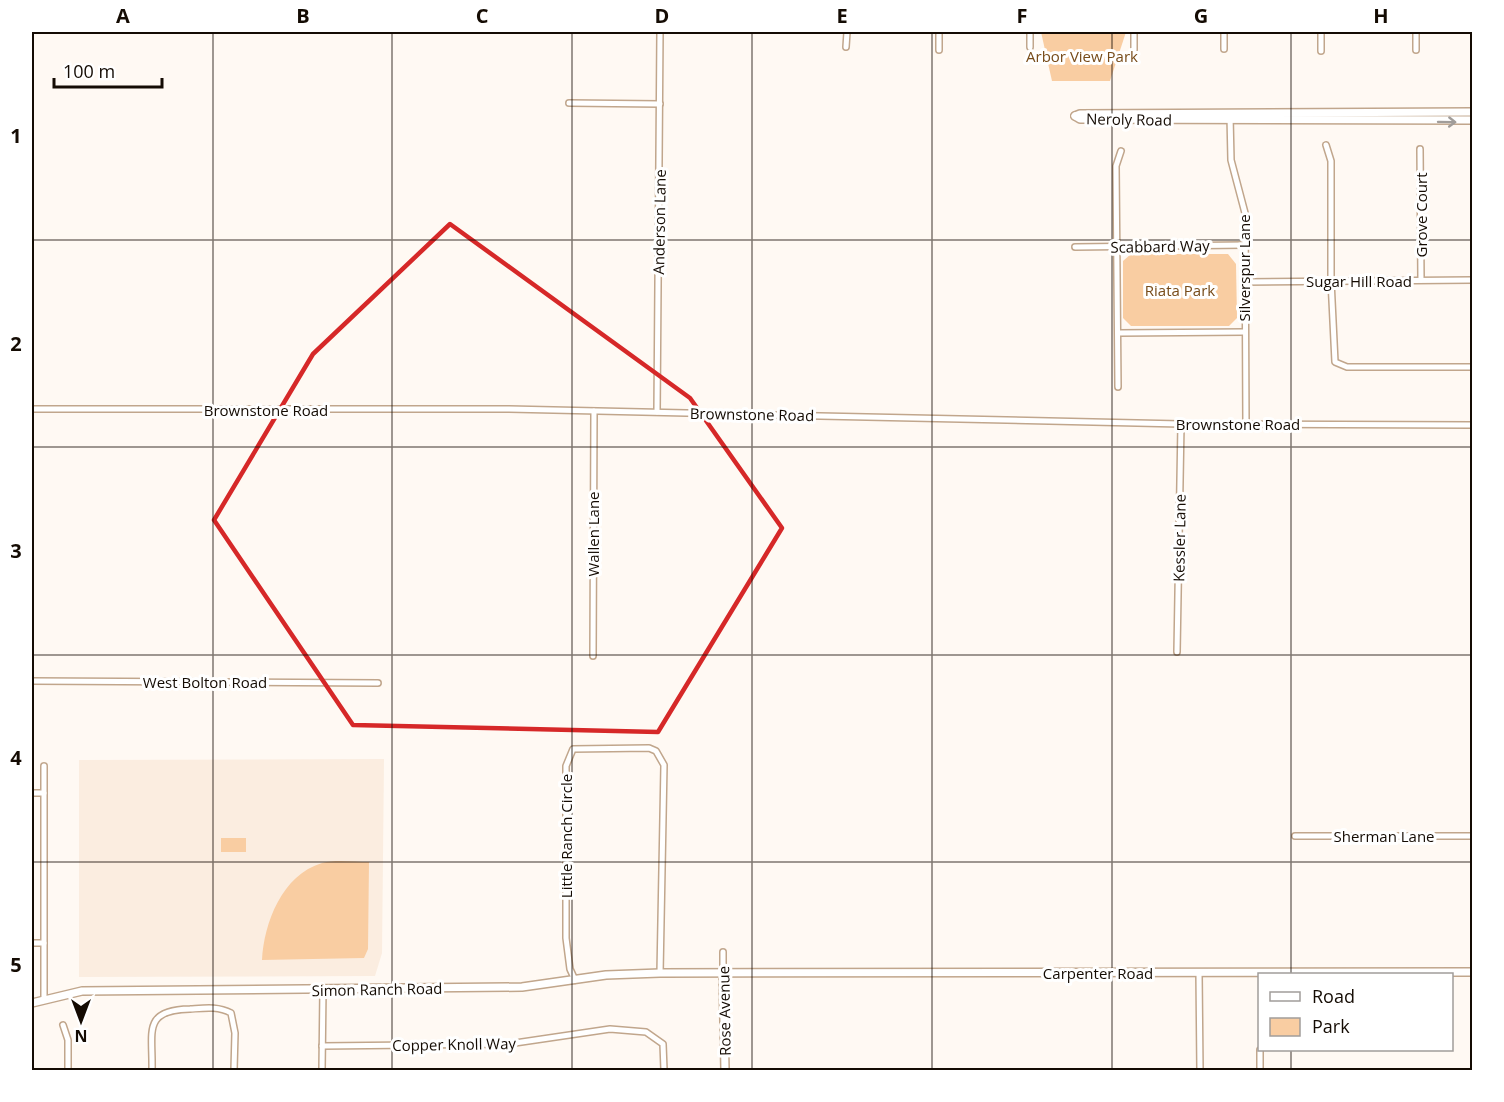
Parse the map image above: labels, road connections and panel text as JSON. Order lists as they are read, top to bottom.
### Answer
{
  "streets": {
    "street": [
      "Neroly Road",
      "Grove Court",
      "Anderson Lane",
      "Scabbard Way",
      "Silverspur Lane",
      "Sugar Hill Road",
      "Brownstone Road",
      "Wallen Lane",
      "Kessler Lane",
      "West Bolton Road",
      "Little Ranch Circle",
      "Sherman Lane",
      "Carpenter Road",
      "Simon Ranch Road",
      "Rose Avenue",
      "Copper Knoll Way"
    ]
  },
  "crossings": [
    ["Neroly Road", "Silverspur Lane"],
    ["Grove Court", "Sugar Hill Road"],
    ["Anderson Lane", "Brownstone Road"],
    ["Scabbard Way", "Silverspur Lane"],
    ["Silverspur Lane", "Sugar Hill Road"],
    ["Silverspur Lane", "Brownstone Road"],
    ["Brownstone Road", "Wallen Lane"],
    ["Brownstone Road", "Kessler Lane"],
    ["Little Ranch Circle", "Simon Ranch Road"],
    ["Carpenter Road", "Simon Ranch Road"],
    ["Carpenter Road", "Rose Avenue"],
    ["Simon Ranch Road", "Rose Avenue"]
  ],
  "parks": ["Arbor View Park", "Riata Park"],
  "legend": ["Road", "Park"],
  "scale_bar": "100 m",
  "north": "bottom",
  "grid": {
    "columns": [
      "A",
      "B",
      "C",
      "D",
      "E",
      "F",
      "G",
      "H"
    ],
    "rows": [
      "1",
      "2",
      "3",
      "4",
      "5"
    ]
  }
}
